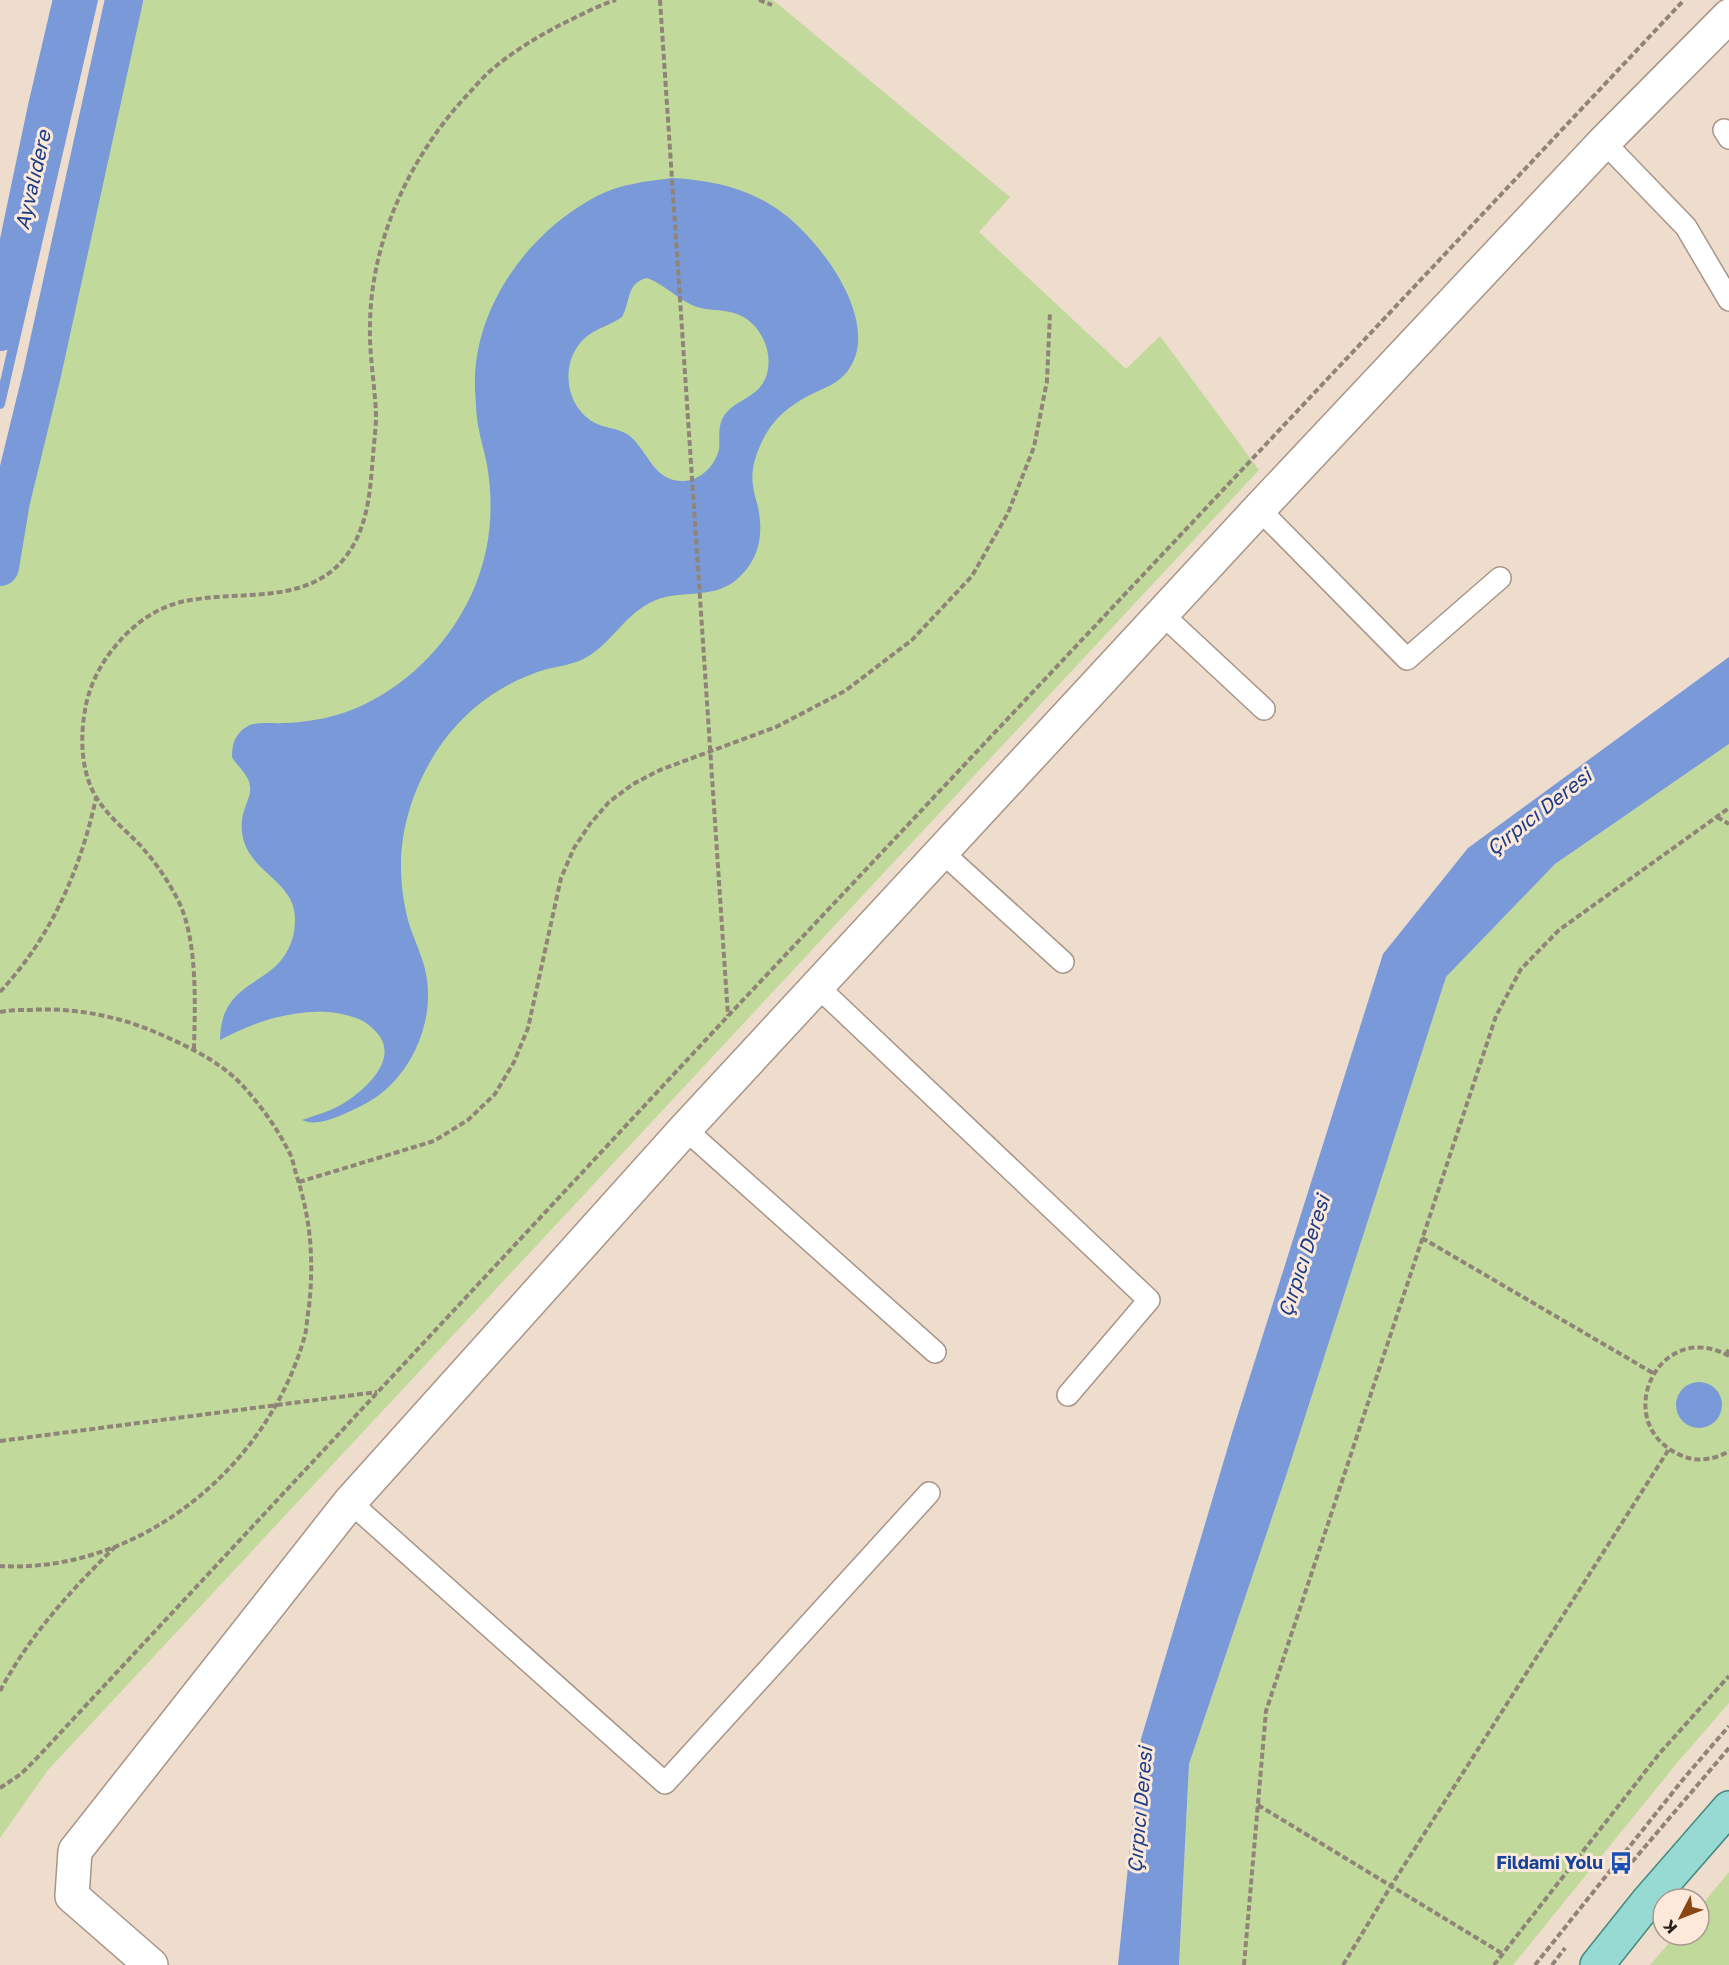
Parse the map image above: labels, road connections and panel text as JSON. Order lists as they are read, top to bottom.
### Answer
{
  "water": ["Ayvalıdere", "Çırpıcı Deresi"],
  "places": {
    "bus stop": ["Fildami Yolu"]
  },
  "north": "bottom left"
}
